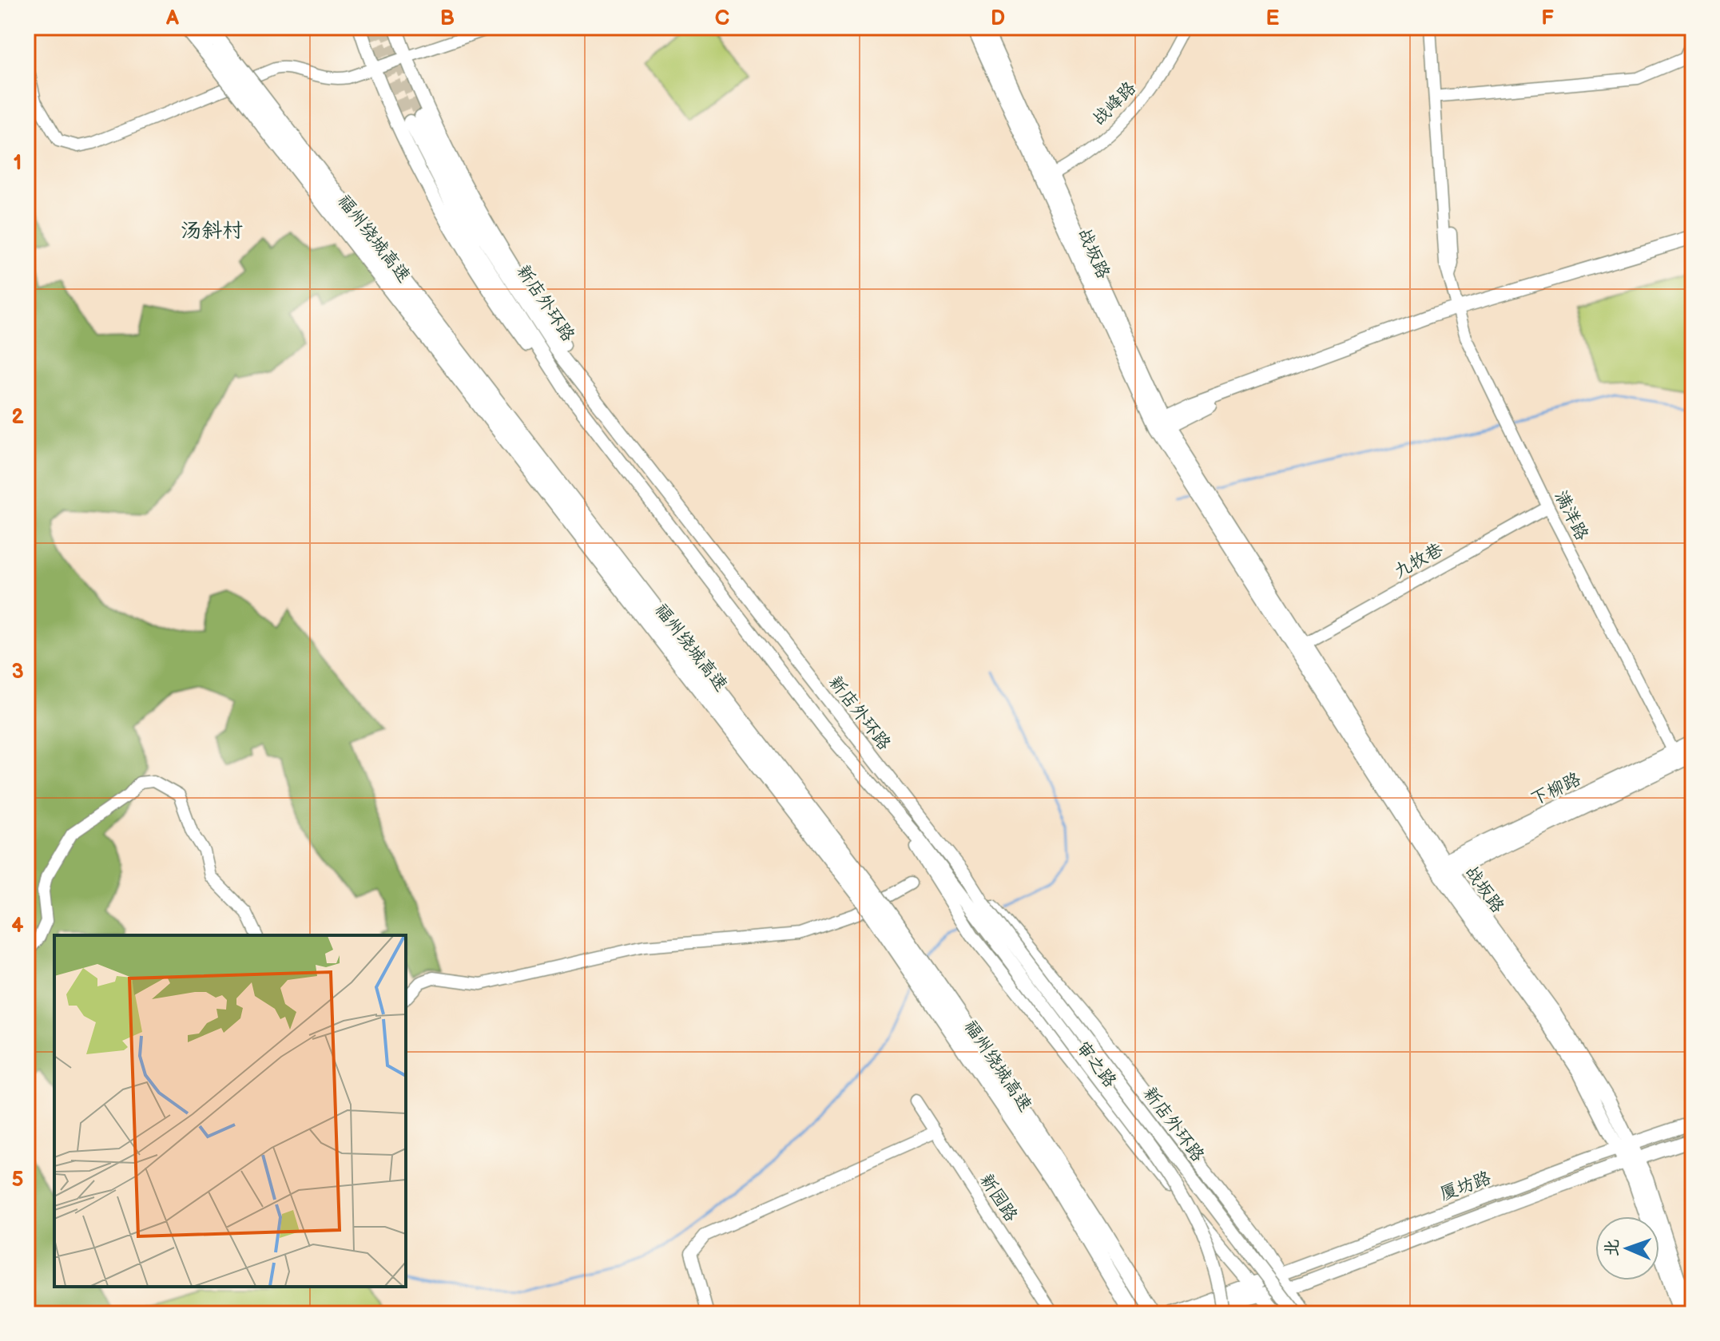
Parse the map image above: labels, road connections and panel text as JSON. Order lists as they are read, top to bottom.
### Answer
{
  "streets": {
    "highway": ["福州绕城高速"],
    "main road": [
      "战坂路",
      "新店外环路",
      "下柳路",
      "审之路",
      "厦坊路"
    ],
    "street": [
      "战峰路",
      "满洋路",
      "九牧巷",
      "新园路"
    ]
  },
  "crossings": [
    ["战峰路", "战坂路"],
    ["战坂路", "九牧巷"],
    ["战坂路", "下柳路"],
    ["战坂路", "厦坊路"],
    ["新店外环路", "审之路"],
    ["满洋路", "九牧巷"],
    ["满洋路", "下柳路"],
    ["审之路", "厦坊路"]
  ],
  "districts": ["汤斜村"],
  "north": "left",
  "grid": {
    "columns": [
      "A",
      "B",
      "C",
      "D",
      "E",
      "F"
    ],
    "rows": [
      "1",
      "2",
      "3",
      "4",
      "5"
    ]
  }
}
